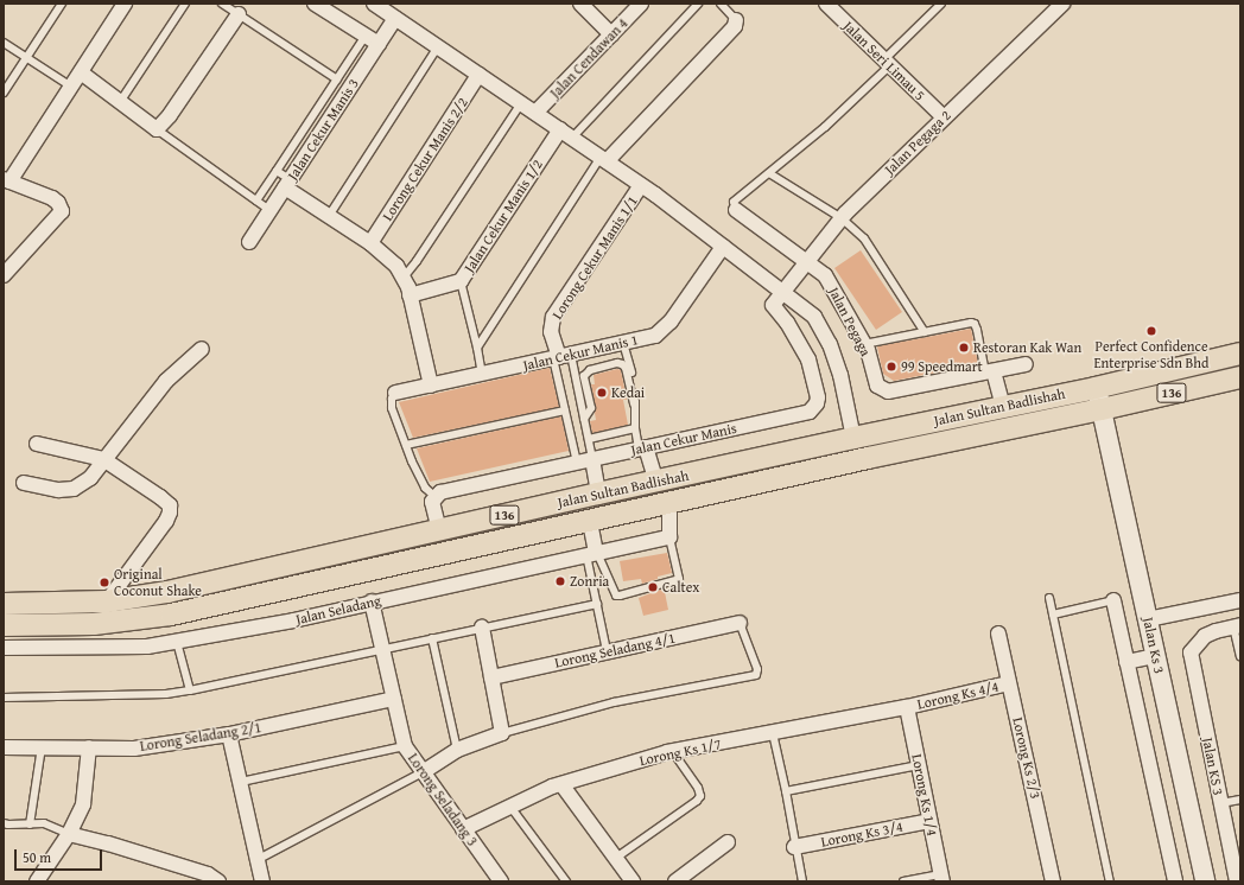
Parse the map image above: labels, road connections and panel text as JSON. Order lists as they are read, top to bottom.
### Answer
{
  "streets": {
    "main road": ["136", "Jalan Sultan Badlishah"],
    "street": [
      "Jalan Cendawan 4",
      "Jalan Seri Limau 5",
      "Jalan Cekur Manis 3",
      "Jalan Pegaga 2",
      "Lorong Cekur Manis 2/2",
      "Jalan Cekur Manis 1/2",
      "Lorong Cekur Manis 1/1",
      "Jalan Pegaga",
      "Jalan Cekur Manis 1",
      "Jalan Cekur Manis",
      "Jalan Seladang",
      "Jalan Ks 3",
      "Lorong Seladang 4/1",
      "Lorong Ks 4/4",
      "Lorong Seladang 2/1",
      "Lorong Ks 1/7",
      "Lorong Ks 2/3",
      "Jalan KS 3",
      "Lorong Ks 1/4",
      "Lorong Seladang 3",
      "Lorong Ks 3/4"
    ]
  },
  "crossings": [
    ["Jalan Seri Limau 5", "Jalan Pegaga 2"],
    ["Jalan Pegaga 2", "Jalan Pegaga"],
    ["Jalan Pegaga 2", "Jalan Cekur Manis"],
    ["Lorong Cekur Manis 1/1", "Jalan Cekur Manis 1"],
    ["Jalan Sultan Badlishah", "Jalan Ks 3"],
    ["Jalan Seladang", "Lorong Seladang 3"],
    ["Lorong Ks 4/4", "Lorong Ks 1/7"],
    ["Lorong Ks 4/4", "Lorong Ks 2/3"],
    ["Lorong Ks 4/4", "Lorong Ks 1/4"],
    ["Lorong Seladang 2/1", "Lorong Seladang 3"],
    ["Lorong Ks 1/7", "Lorong Ks 1/4"],
    ["Lorong Ks 1/7", "Lorong Seladang 3"],
    ["Lorong Ks 1/4", "Lorong Ks 3/4"]
  ],
  "places": [
    "Perfect Confidence Enterprise Sdn Bhd",
    "Restoran Kak Wan",
    "99 Speedmart",
    "Kedai",
    "Zonria",
    "Original Coconut Shake",
    "Caltex"
  ],
  "scale_bar": "50 m"
}
